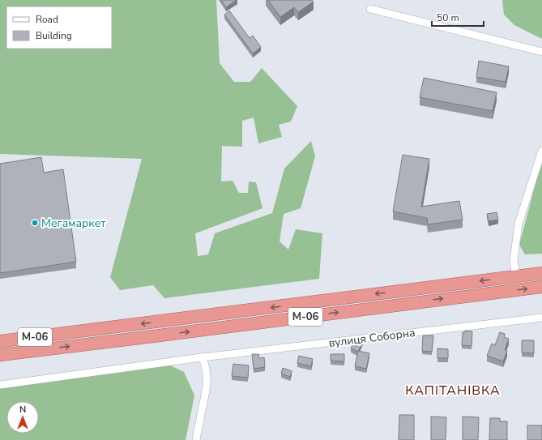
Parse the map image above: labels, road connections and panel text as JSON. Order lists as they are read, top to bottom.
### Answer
{
  "streets": {
    "highway": ["М-06"],
    "street": ["вулиця Соборна"]
  },
  "districts": ["КАПІТАНІВКА"],
  "places": ["Мегамаркет"],
  "legend": ["Road", "Building"],
  "scale_bar": "50 m",
  "north": "top"
}
